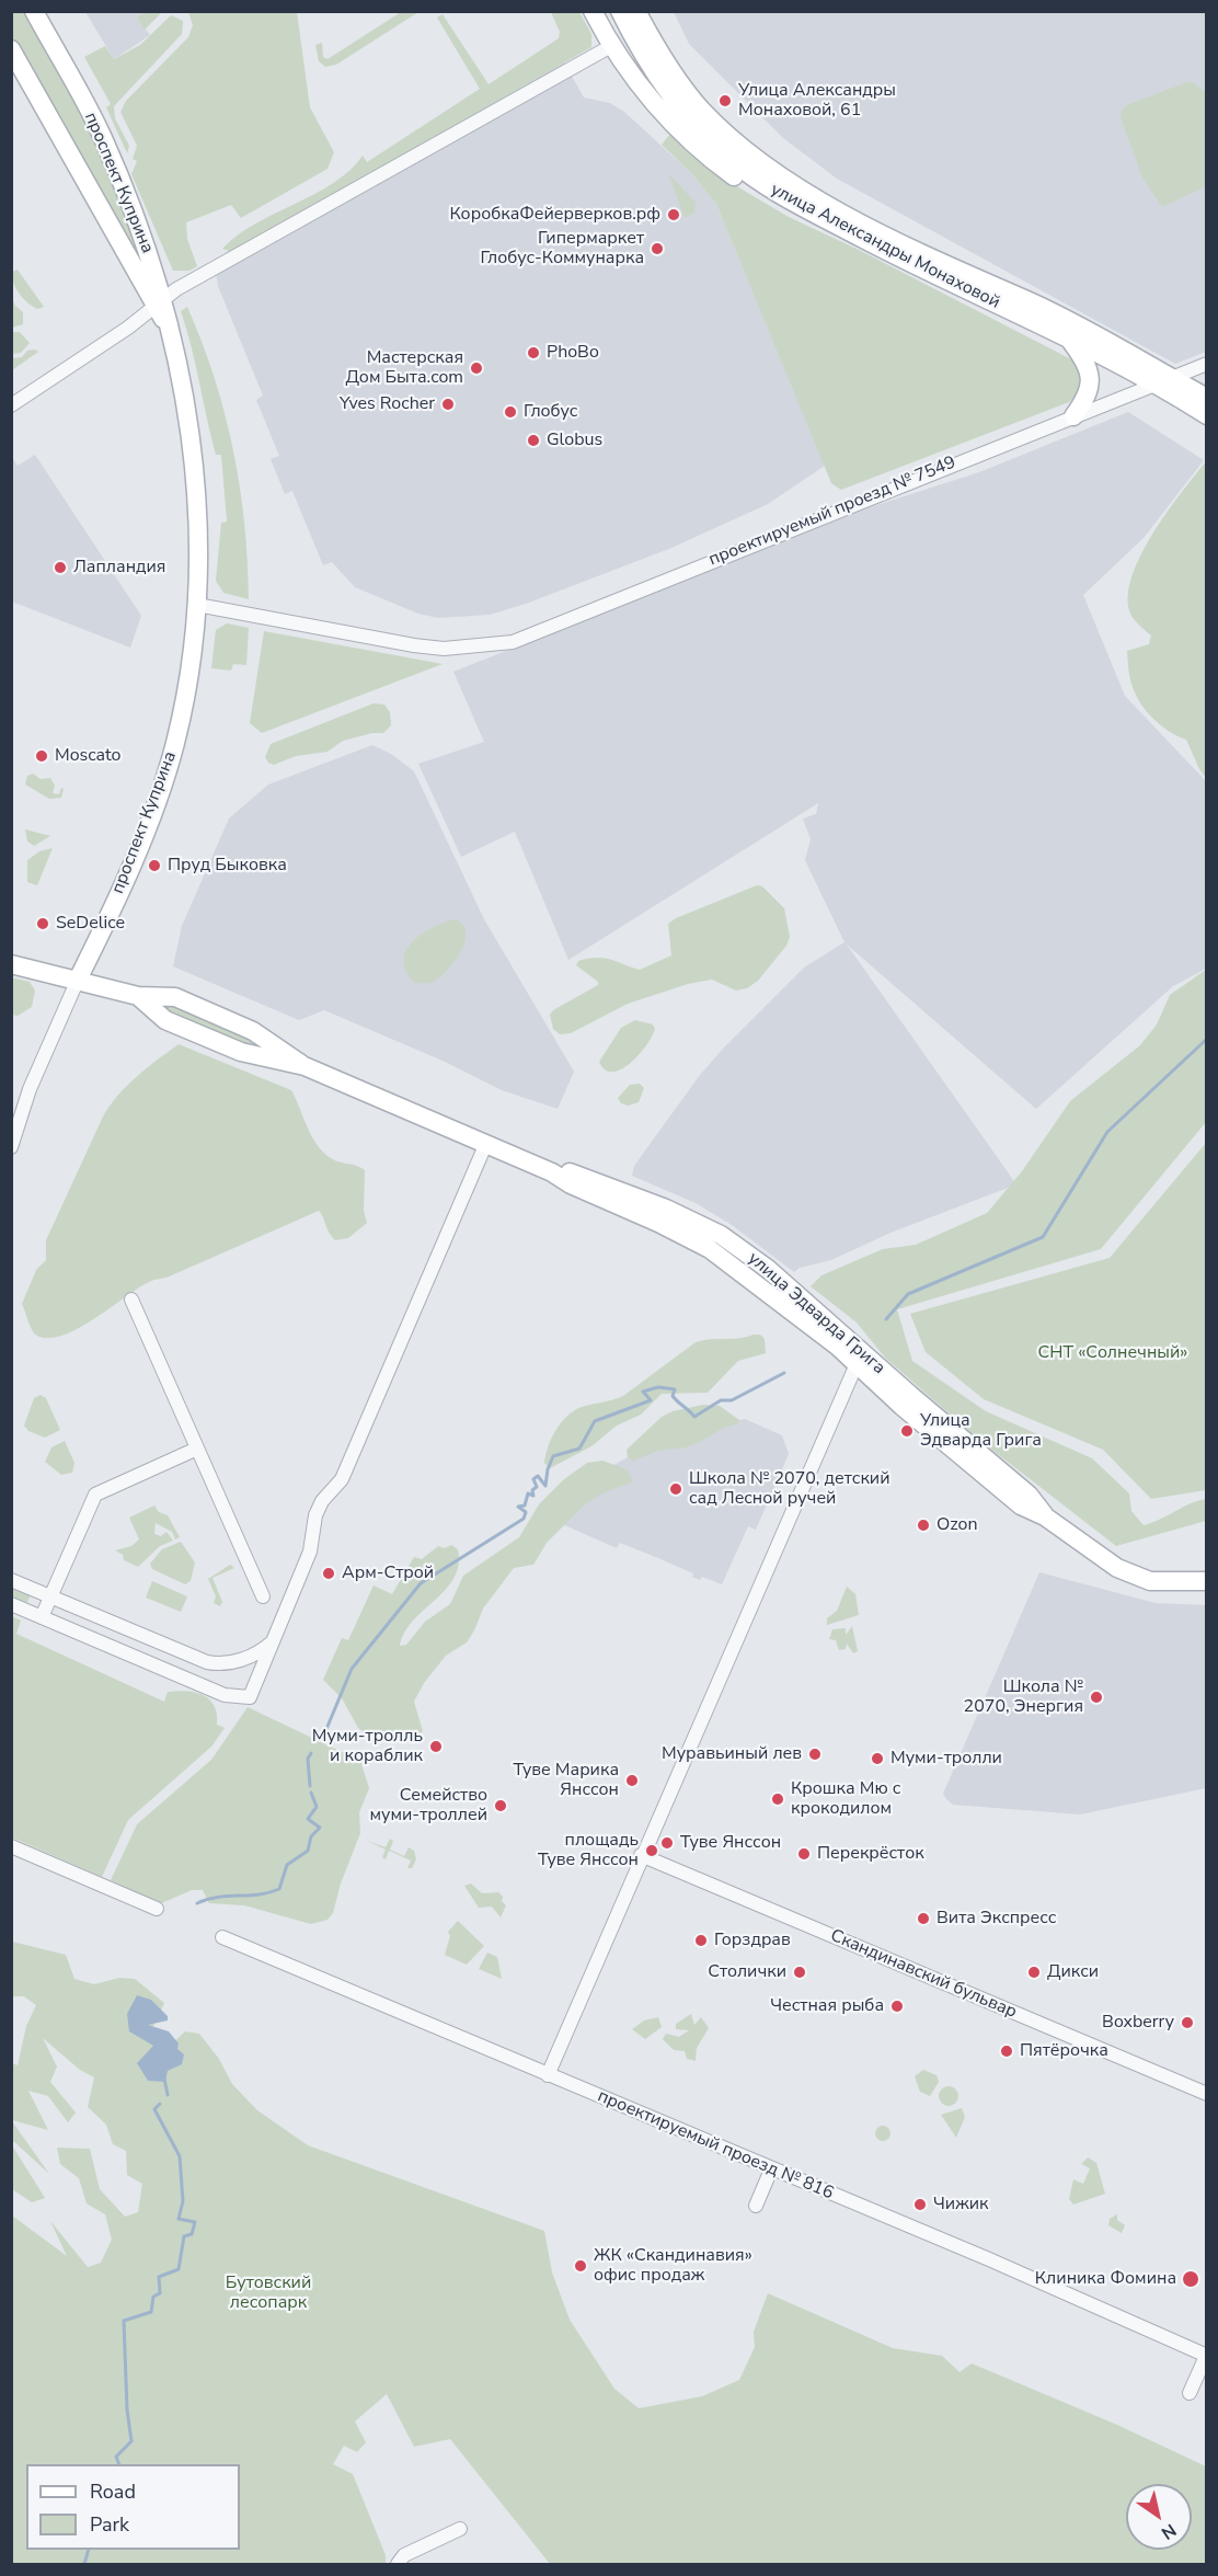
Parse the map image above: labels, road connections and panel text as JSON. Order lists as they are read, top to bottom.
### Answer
{
  "streets": {
    "street": [
      "проспект Куприна",
      "улица Александры Монаховой",
      "проектируемый проезд № 7549",
      "улица Эдварда Грига",
      "Скандинавский бульвар",
      "проектируемый проезд № 816"
    ]
  },
  "crossings": [
    ["проспект Куприна", "проектируемый проезд № 7549"],
    ["проспект Куприна", "улица Эдварда Грига"],
    ["улица Александры Монаховой", "проектируемый проезд № 7549"]
  ],
  "parks": ["СНТ «Солнечный»", "Бутовский лесопарк"],
  "places": [
    "Улица Александры Монаховой, 61",
    "КоробкаФейерверков.рф",
    "Гипермаркет Глобус-Коммунарка",
    "PhoBo",
    "Мастерская Дом Быта.com",
    "Yves Rocher",
    "Глобус",
    "Globus",
    "Лапландия",
    "Moscato",
    "Пруд Быковка",
    "SeDelice",
    "Улица Эдварда Грига",
    "Школа № 2070, детский сад Лесной ручей",
    "Ozon",
    "Арм-Строй",
    "Школа № 2070, Энергия",
    "Муми-тролль и кораблик",
    "Муравьиный лев",
    "Муми-тролли",
    "Туве Марика Янссон",
    "Крошка Мю с крокодилом",
    "Семейство муми-троллей",
    "Туве Янссон",
    "площадь Туве Янссон",
    "Перекрёсток",
    "Вита Экспресс",
    "Горздрав",
    "Столички",
    "Дикси",
    "Честная рыба",
    "Boxberry",
    "Пятёрочка",
    "Чижик",
    "ЖК «Скандинавия» офис продаж",
    "Клиника Фомина"
  ],
  "legend": ["Road", "Park"],
  "north": "bottom right"
}
